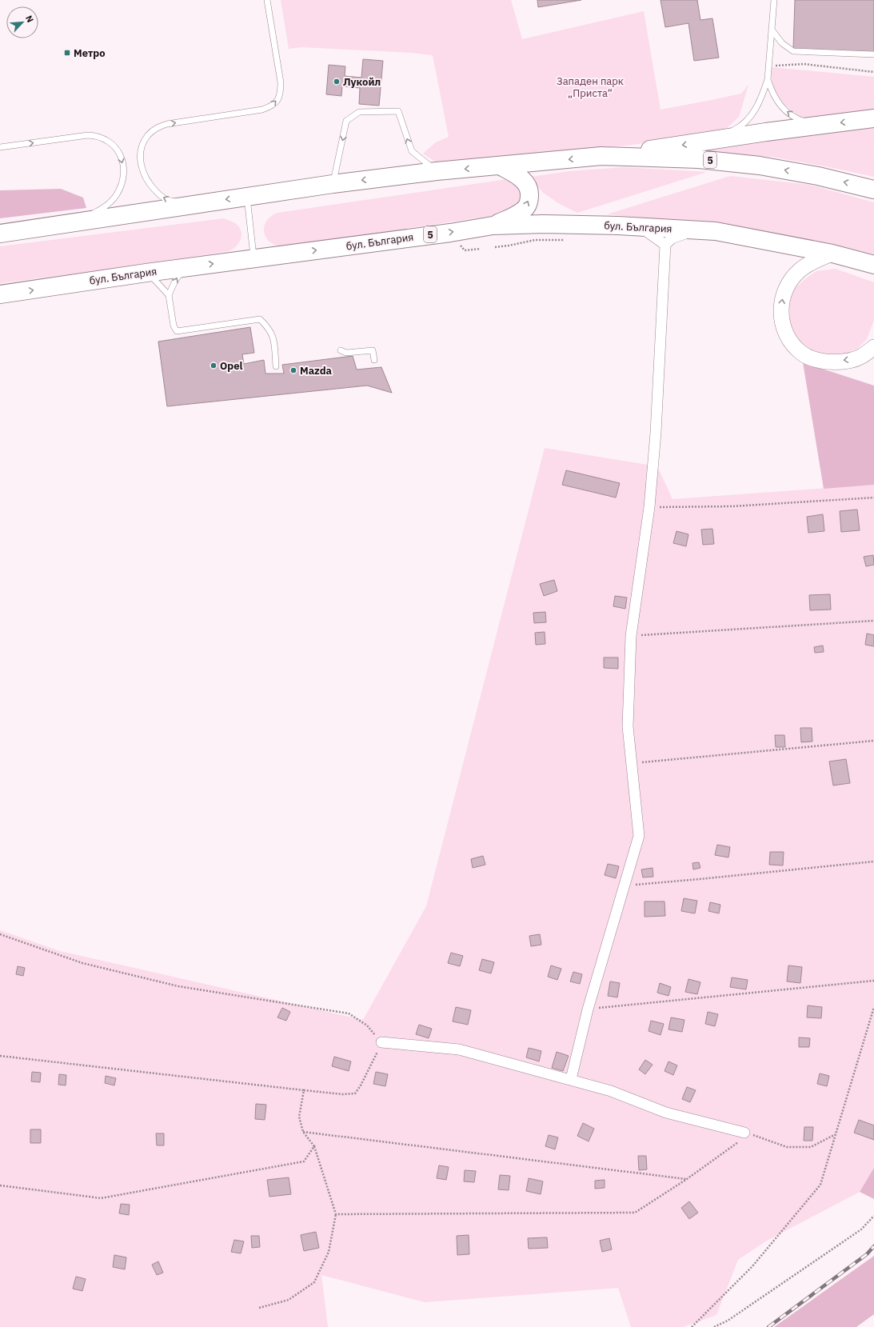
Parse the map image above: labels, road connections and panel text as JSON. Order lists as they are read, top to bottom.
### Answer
{
  "streets": {
    "highway": ["5", "бул. България"]
  },
  "parks": ["Западен парк „Приста“"],
  "places": {
    "transit": ["Метро"],
    "other": ["Лукойл", "Opel", "Mazda"]
  },
  "north": "top right"
}
